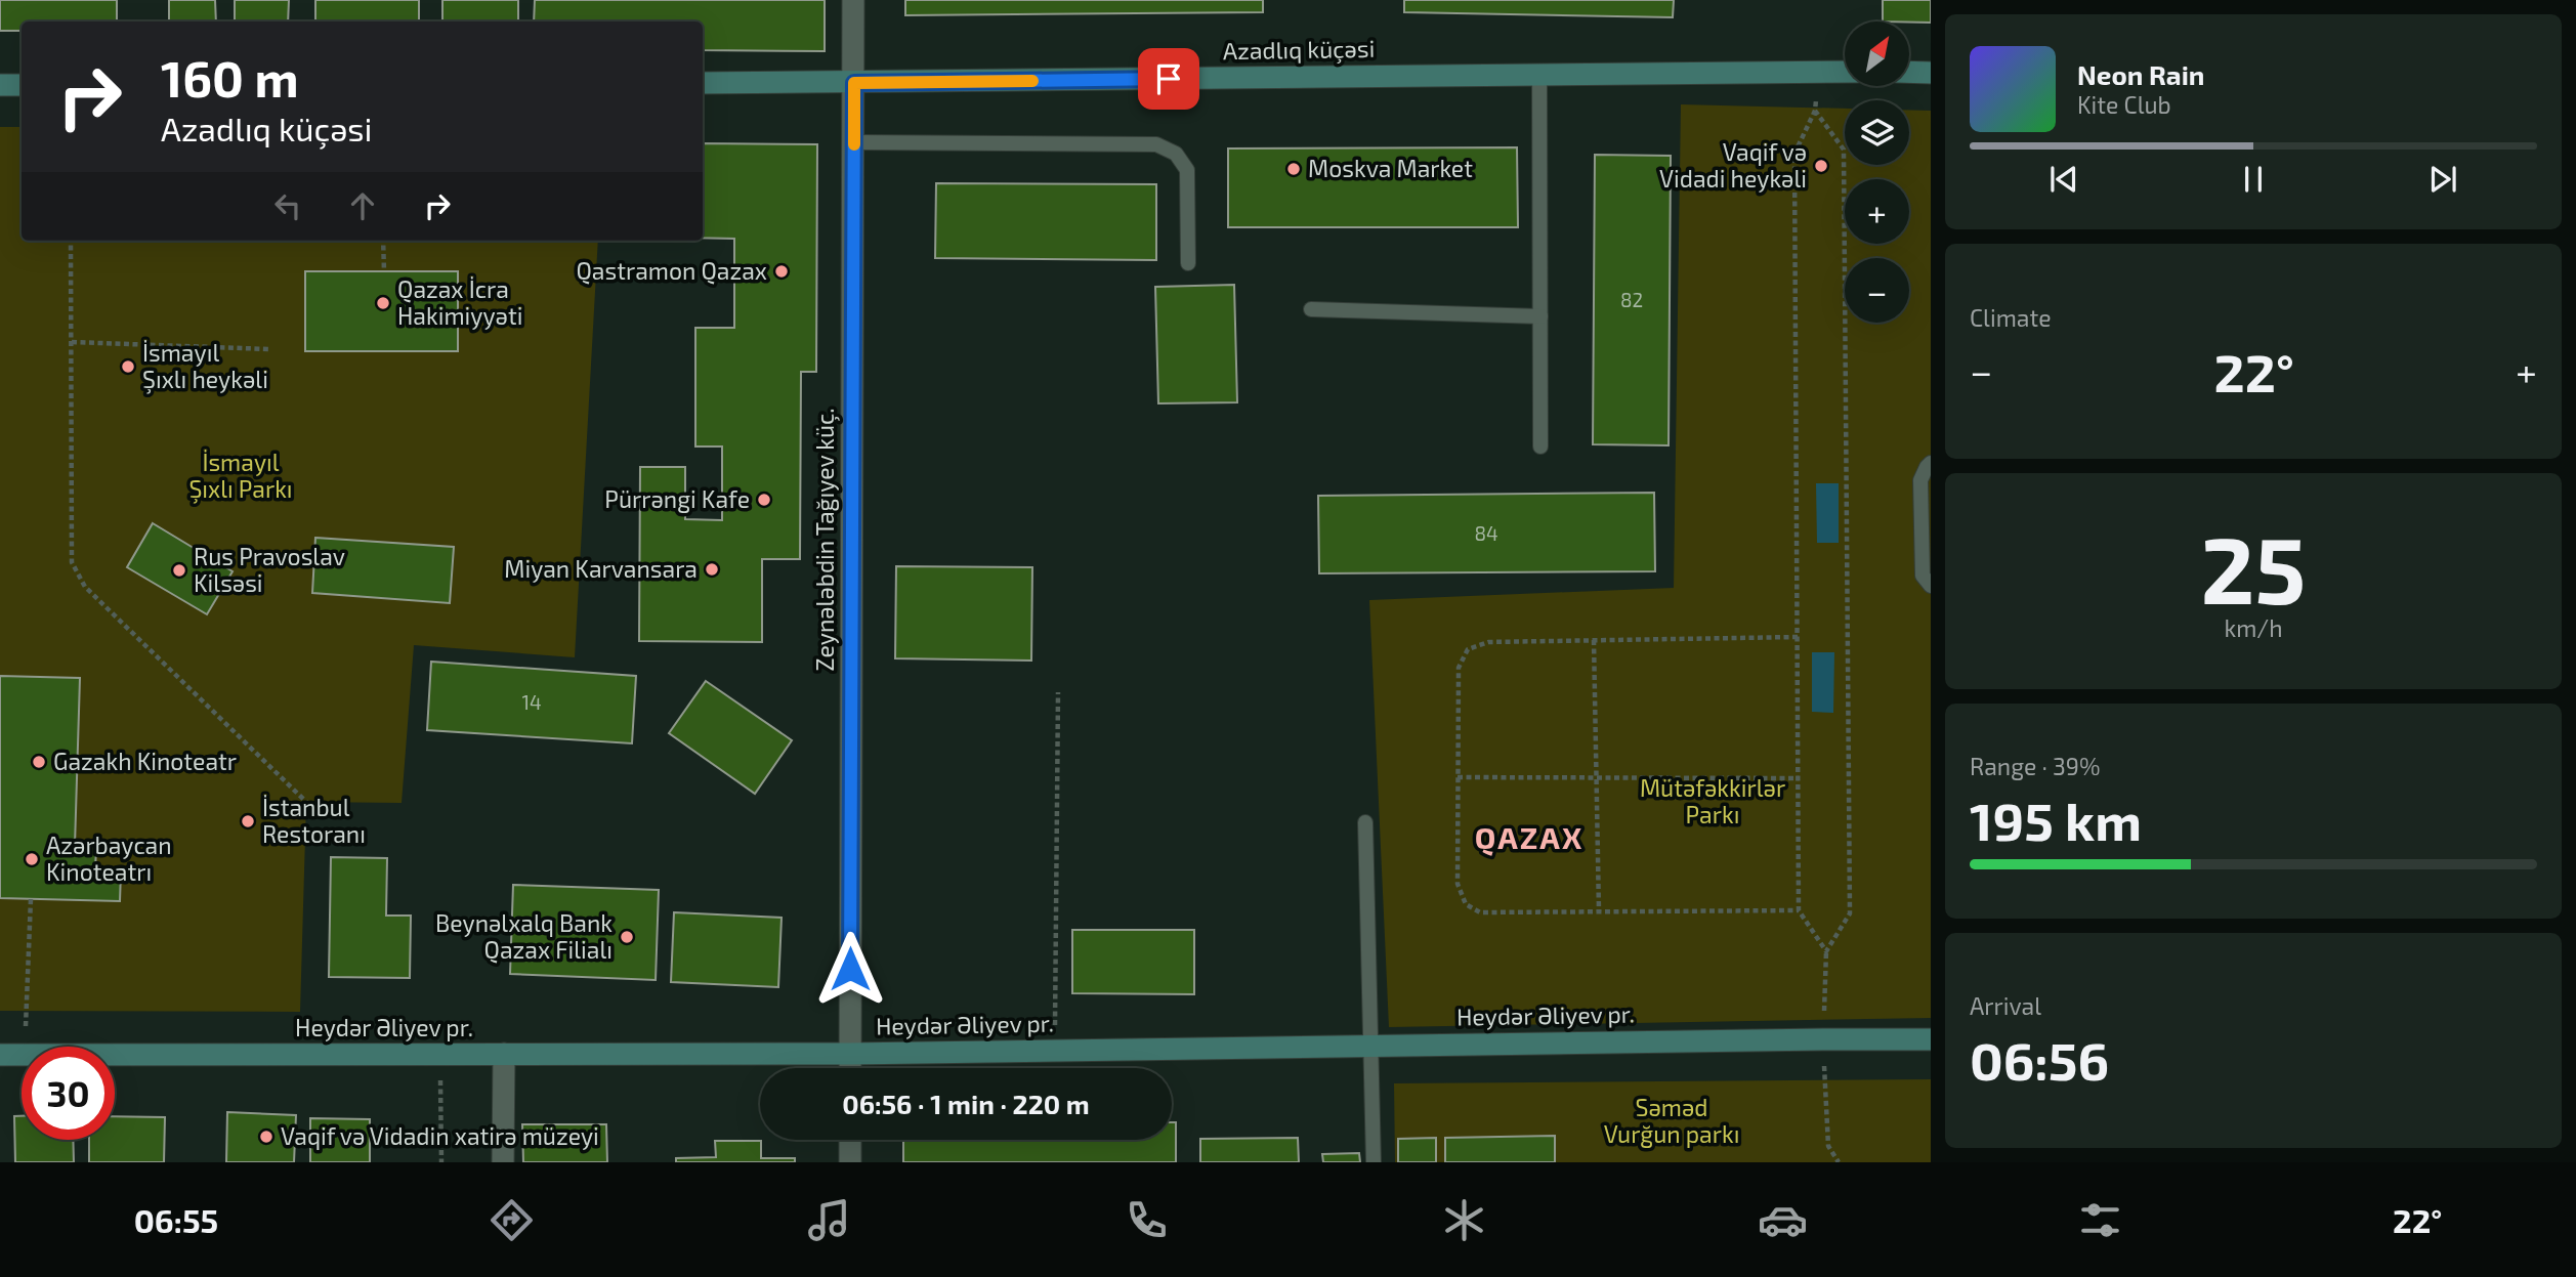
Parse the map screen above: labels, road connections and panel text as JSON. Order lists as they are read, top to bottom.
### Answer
{
  "streets": {
    "main road": ["Azadlıq küçəsi", "Heydər Əliyev pr."],
    "street": ["Zeynələbdin Tağıyev küç."]
  },
  "crossings": [
    ["Azadlıq küçəsi", "Zeynələbdin Tağıyev küç."],
    ["Zeynələbdin Tağıyev küç.", "Heydər Əliyev pr."]
  ],
  "districts": ["QAZAX"],
  "parks": ["İsmayıl Şıxlı Parkı", "Mütəfəkkirlər Parkı", "Səməd Vurğun parkı"],
  "places": [
    "Vaqif və Vidadi heykəli",
    "Moskva Market",
    "Qastramon Qazax",
    "Qazax İcra Hakimiyyəti",
    "İsmayıl Şıxlı heykəli",
    "Pürrəngi Kafe",
    "Miyan Karvansara",
    "Rus Pravoslav Kilsəsi",
    "Gazakh Kinoteatr",
    "İstanbul Restoranı",
    "Azərbaycan Kinoteatrı",
    "Beynəlxalq Bank Qazax Filialı",
    "Vaqif və Vidadin xatirə müzeyi"
  ],
  "house_numbers": ["82", "84", "14"],
  "north": "top right",
  "page": {
    "map_buttons": ["+", "−"],
    "turn": ["160 m", "Azadlıq küçəsi"],
    "song": ["Neon Rain", "Kite Club"],
    "tile": [
      "Climate",
      ["25", "km/h"],
      ["Range · 39%", "195 km"],
      ["Arrival", "06:56"]
    ],
    "heat": ["−", "22°", "+"],
    "limit": "30",
    "trip": "06:56 · 1 min · 220 m",
    "tabs": ["06:55", "22°"]
  }
}
